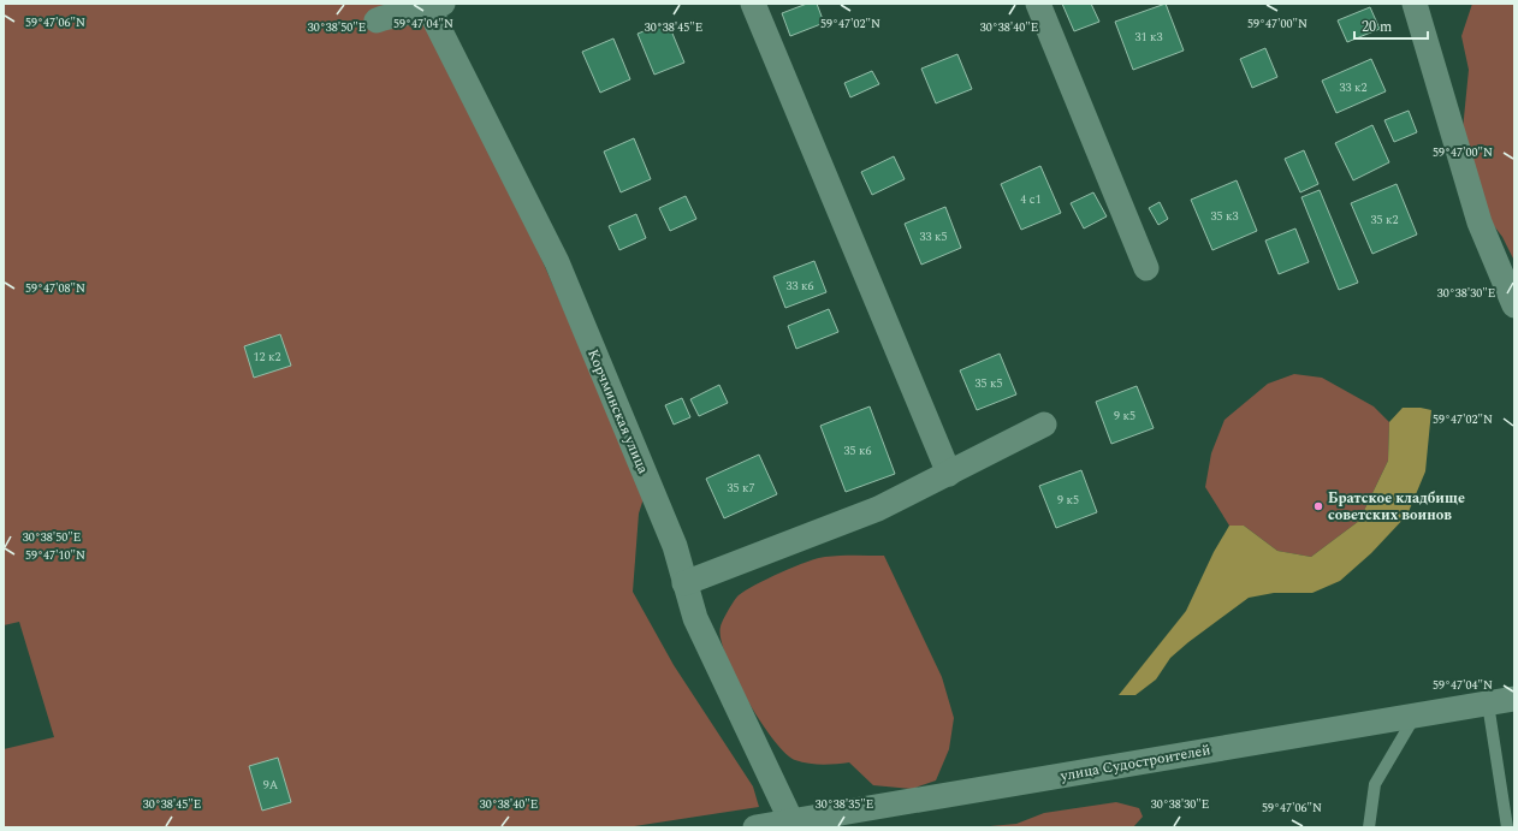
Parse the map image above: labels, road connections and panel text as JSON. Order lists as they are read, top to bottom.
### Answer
{
  "streets": {
    "street": ["Корчминская улица", "улица Судостроителей"]
  },
  "crossings": [
    ["Корчминская улица", "улица Судостроителей"]
  ],
  "places": ["Братское кладбище советских воинов"],
  "house_numbers": [
    "31 к3",
    "33 к2",
    "4 с1",
    "35 к3",
    "35 к2",
    "33 к5",
    "33 к6",
    "12 к2",
    "35 к5",
    "9 к5",
    "35 к6",
    "35 к7",
    "9 к5",
    "9А"
  ],
  "scale_bar": "20 m",
  "coordinates": [
    "59°47'06\"N",
    "59°47'02\"N",
    "59°47'04\"N",
    "59°47'00\"N",
    "30°38'50\"E",
    "30°38'45\"E",
    "30°38'40\"E",
    "59°47'08\"N",
    "30°38'30\"E",
    "59°47'10\"N",
    "30°38'35\"E"
  ]
}
